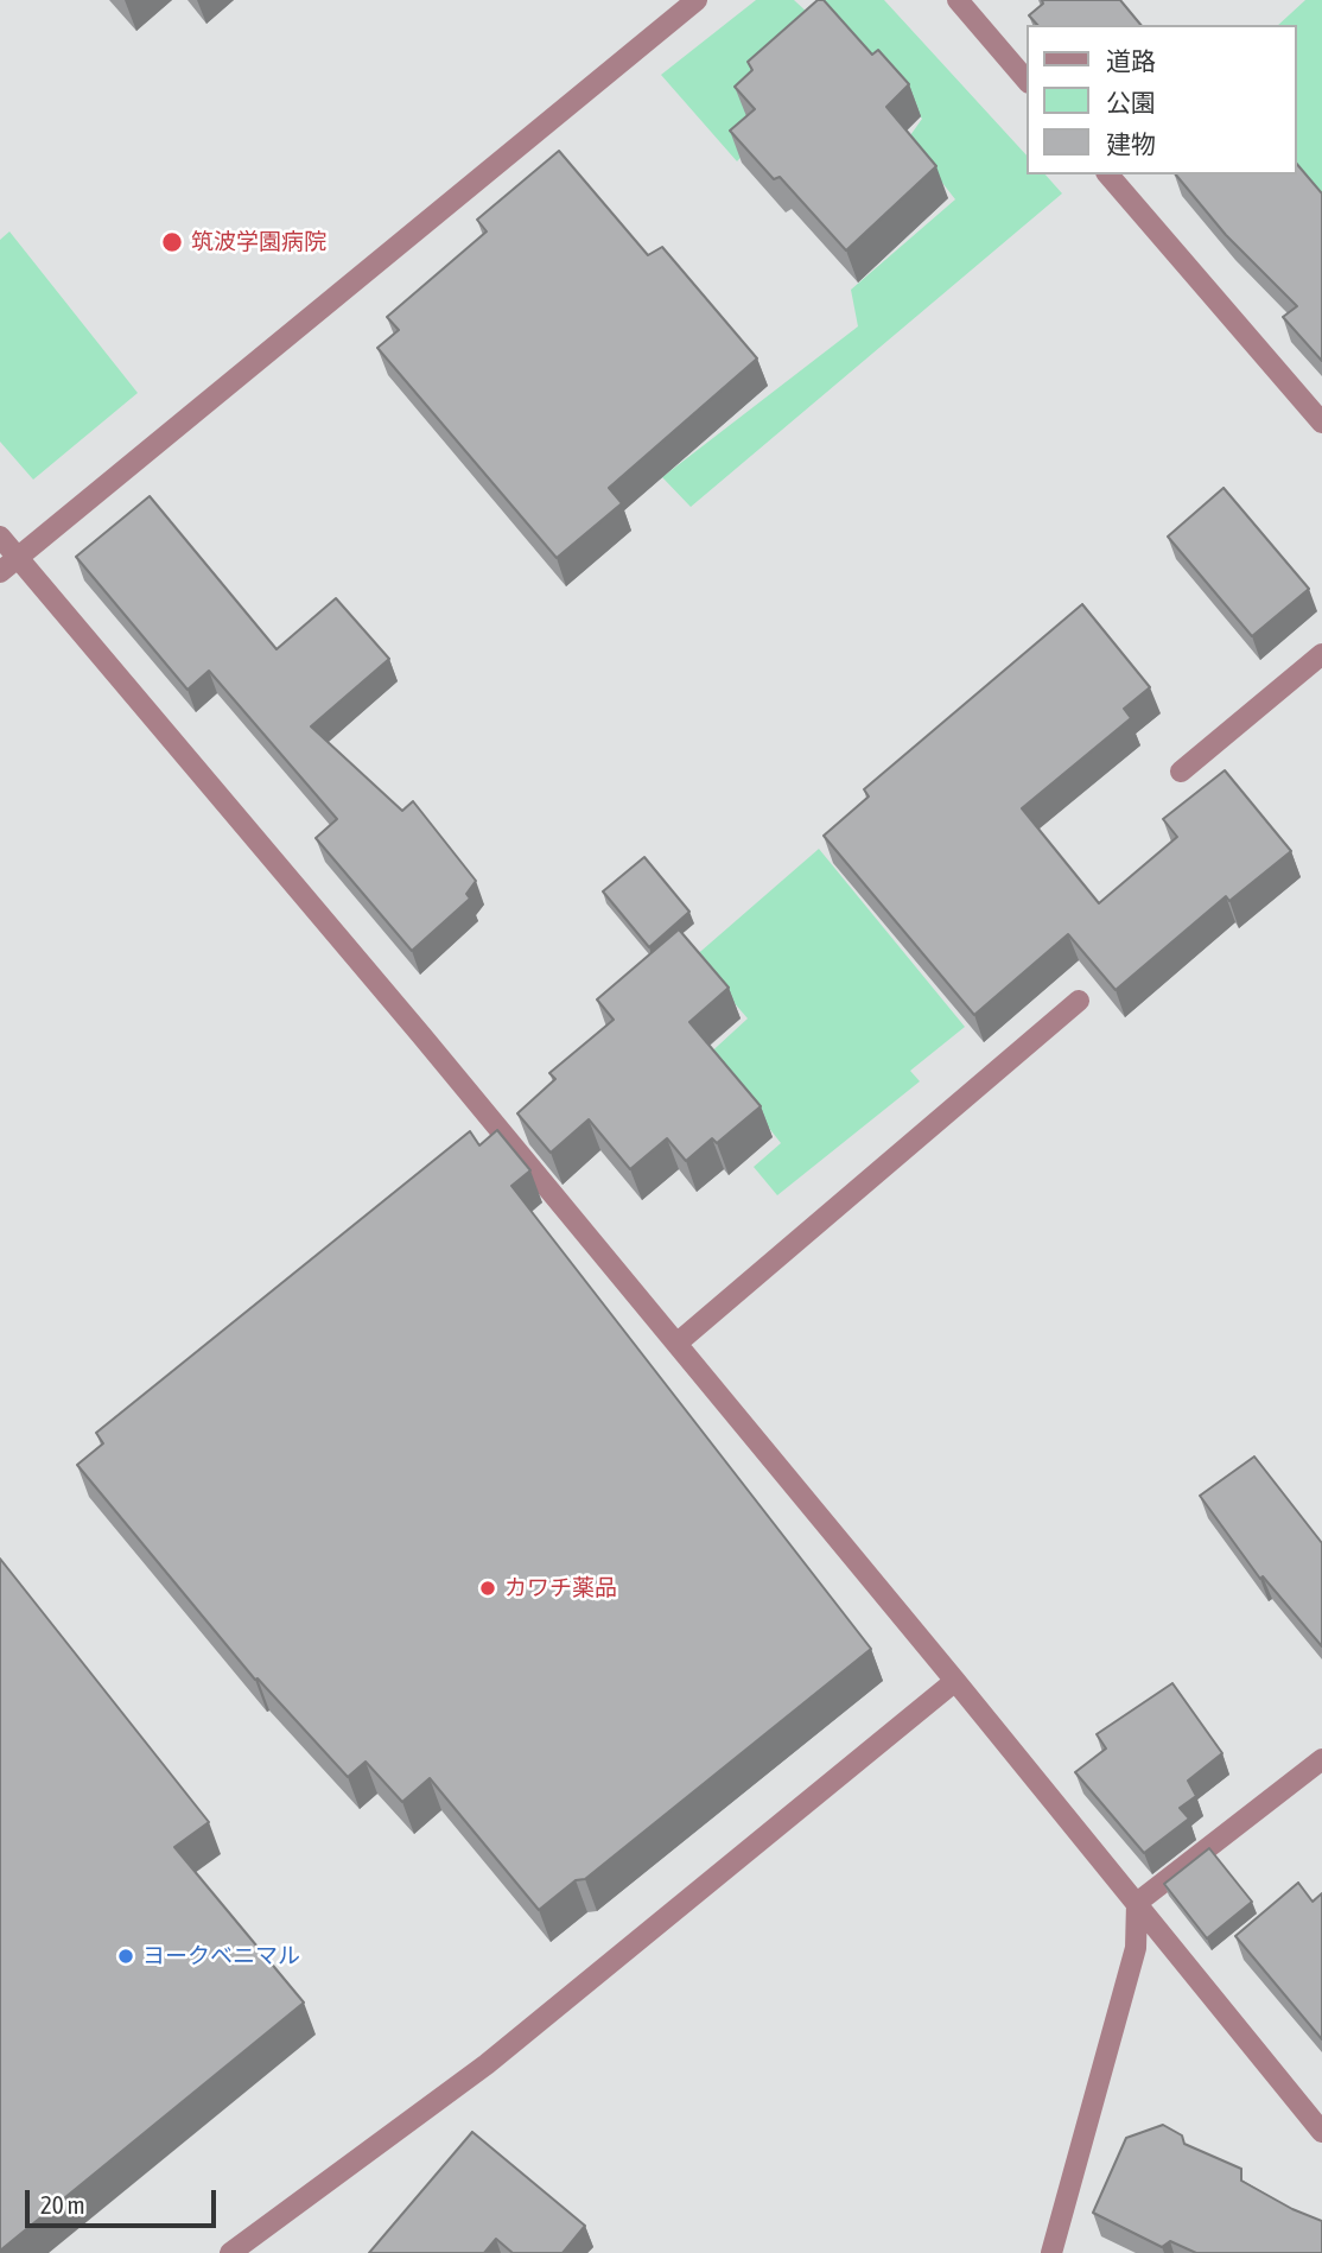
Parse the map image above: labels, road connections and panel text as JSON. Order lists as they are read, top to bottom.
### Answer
{
  "places": ["筑波学園病院", "カワチ薬品", "ヨークベニマル"],
  "legend": ["道路", "公園", "建物"],
  "scale_bar": "20 m"
}
